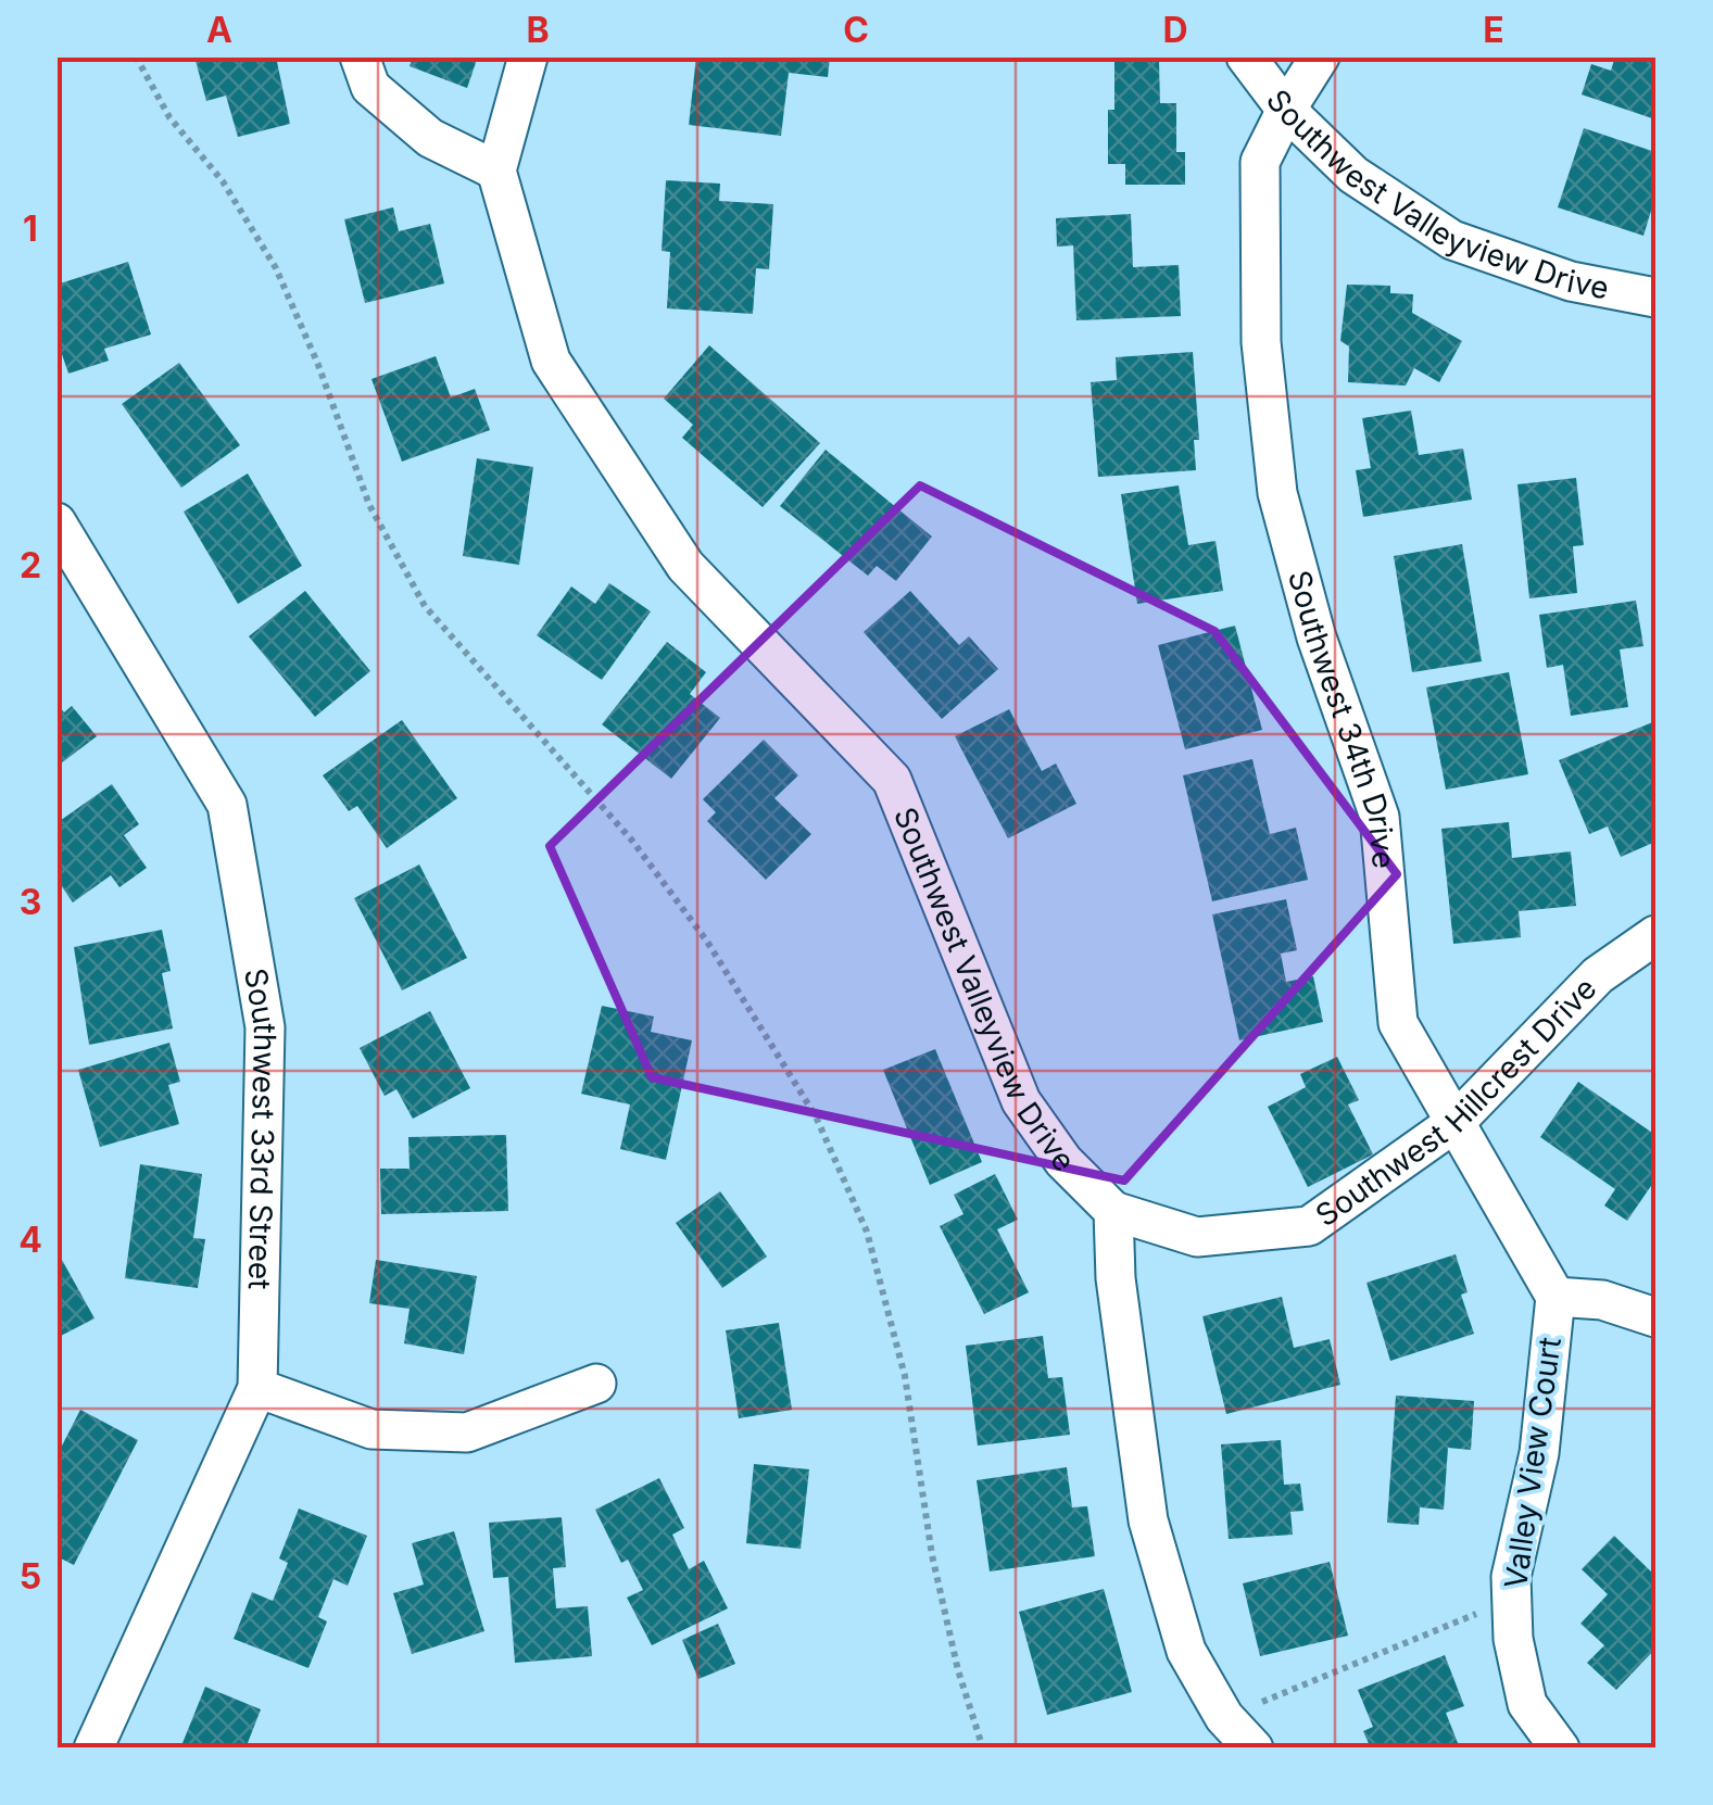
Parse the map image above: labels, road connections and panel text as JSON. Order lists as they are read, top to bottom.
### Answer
{
  "streets": {
    "street": [
      "Southwest Valleyview Drive",
      "Southwest 34th Drive",
      "Southwest Hillcrest Drive",
      "Southwest 33rd Street",
      "Valley View Court"
    ]
  },
  "crossings": [
    ["Southwest Valleyview Drive", "Southwest 34th Drive"],
    ["Southwest Valleyview Drive", "Southwest Hillcrest Drive"],
    ["Southwest 34th Drive", "Southwest Hillcrest Drive"],
    ["Southwest 34th Drive", "Valley View Court"]
  ],
  "grid": {
    "columns": [
      "A",
      "B",
      "C",
      "D",
      "E"
    ],
    "rows": [
      "1",
      "2",
      "3",
      "4",
      "5"
    ]
  }
}
